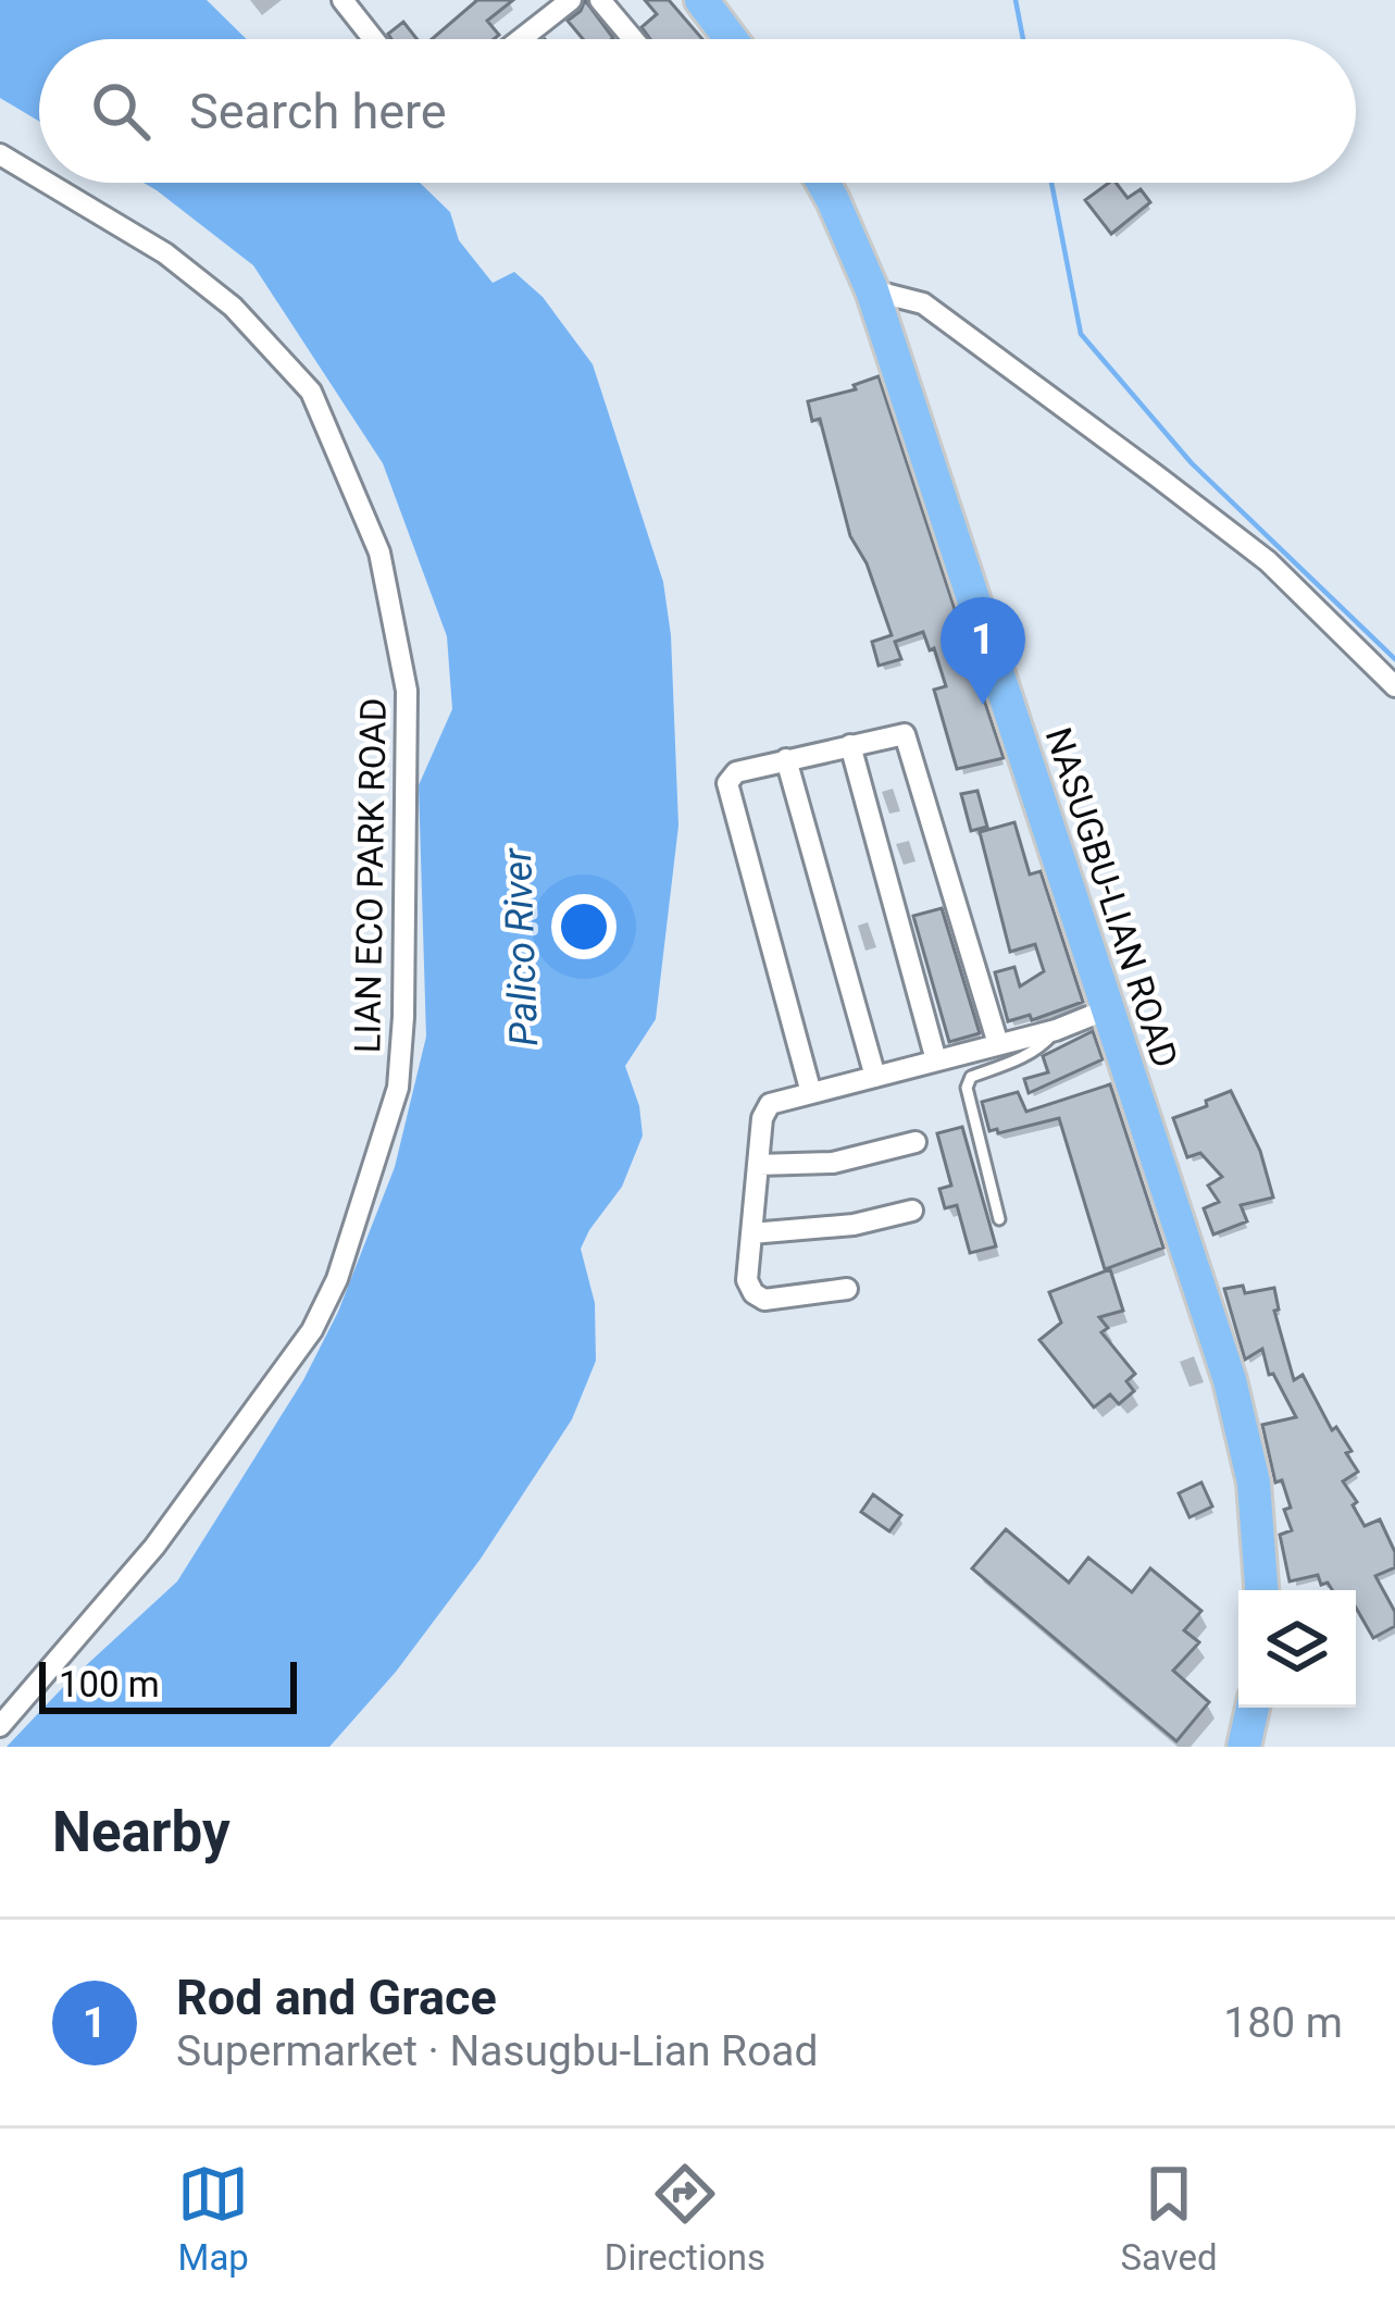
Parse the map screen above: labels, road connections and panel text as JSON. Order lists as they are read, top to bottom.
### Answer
{
  "streets": {
    "main road": ["NASUGBU-LIAN ROAD"],
    "street": ["LIAN ECO PARK ROAD"]
  },
  "water": ["Palico River"],
  "scale_bar": "100 m",
  "page": {
    "search": "Search here",
    "pins": "1",
    "scale": "100 m",
    "heading": "Nearby",
    "list": [
      {
        "mark": "1",
        "name": "Rod and Grace",
        "note": "Supermarket · Nasugbu-Lian Road",
        "value": "180 m"
      }
    ],
    "nav": ["Map", "Directions", "Saved"]
  }
}
